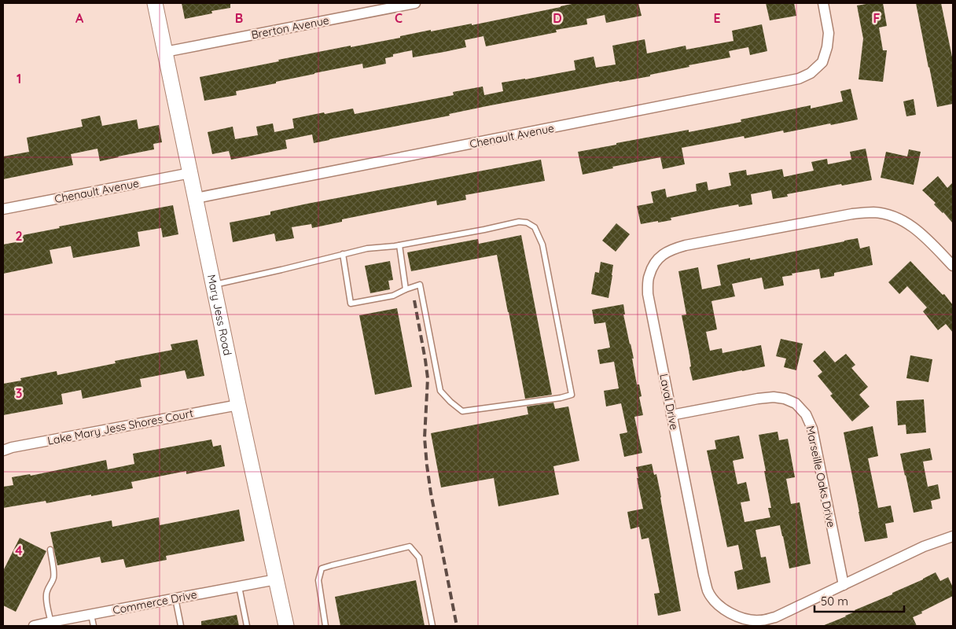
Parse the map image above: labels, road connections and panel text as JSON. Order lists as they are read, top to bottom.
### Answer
{
  "streets": {
    "street": [
      "Brerton Avenue",
      "Chenault Avenue",
      "Mary Jess Road",
      "Laval Drive",
      "Lake Mary Jess Shores Court",
      "Marseille Oaks Drive",
      "Commerce Drive"
    ]
  },
  "crossings": [
    ["Brerton Avenue", "Mary Jess Road"],
    ["Chenault Avenue", "Mary Jess Road"],
    ["Mary Jess Road", "Lake Mary Jess Shores Court"],
    ["Mary Jess Road", "Commerce Drive"],
    ["Laval Drive", "Marseille Oaks Drive"]
  ],
  "scale_bar": "50 m",
  "grid": {
    "columns": [
      "A",
      "B",
      "C",
      "D",
      "E",
      "F"
    ],
    "rows": [
      "1",
      "2",
      "3",
      "4"
    ]
  }
}
